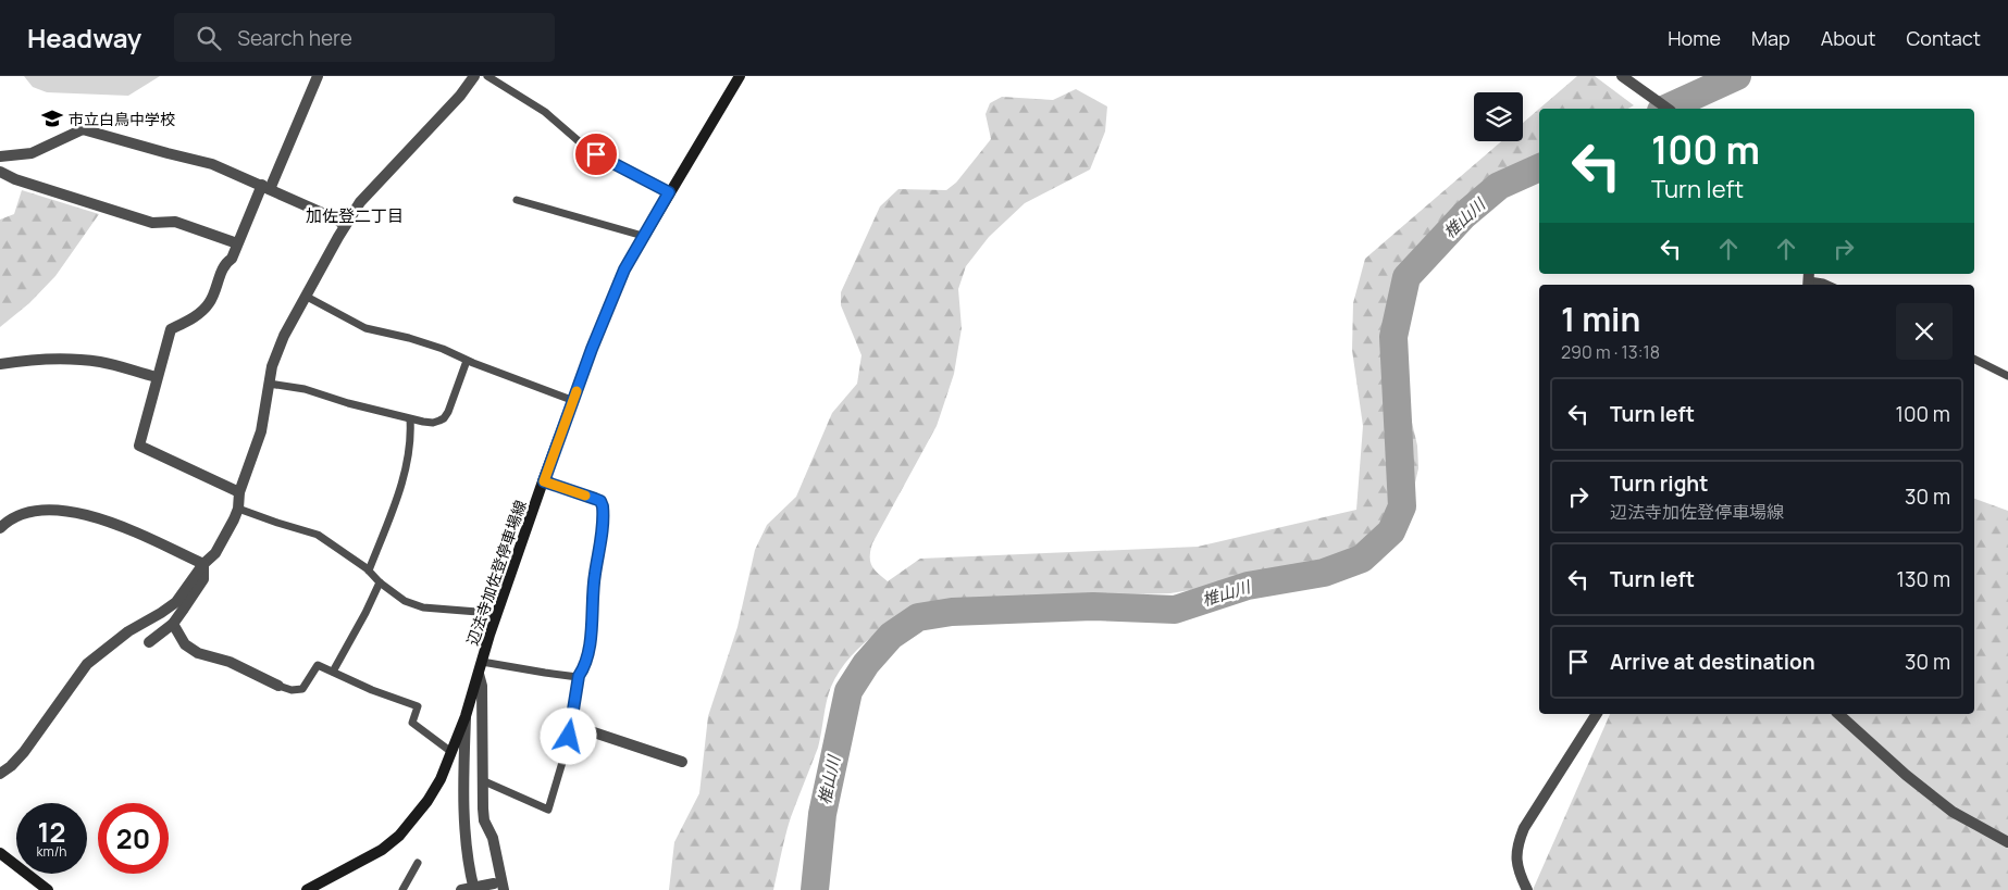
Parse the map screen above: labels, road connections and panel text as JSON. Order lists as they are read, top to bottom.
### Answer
{
  "streets": {
    "main road": ["辺法寺加佐登停車場線"]
  },
  "districts": ["加佐登二丁目"],
  "water": ["椎山川"],
  "places": {
    "school or university": ["市立白鳥中学校"]
  },
  "page": {
    "header": "Headway",
    "search": "Search here",
    "nav": [
      "Home",
      "Map",
      "About",
      "Contact"
    ],
    "turn": ["100 m", "Turn left"],
    "heading": ["1 min", "290 m · 13:18"],
    "list": [
      {
        "name": "Turn left",
        "value": "100 m"
      },
      {
        "name": "Turn right",
        "note": "辺法寺加佐登停車場線",
        "value": "30 m"
      },
      {
        "name": "Turn left",
        "value": "130 m"
      },
      {
        "name": "Arrive at destination",
        "value": "30 m"
      }
    ],
    "speed": "12 km/h",
    "limit": "20"
  }
}
